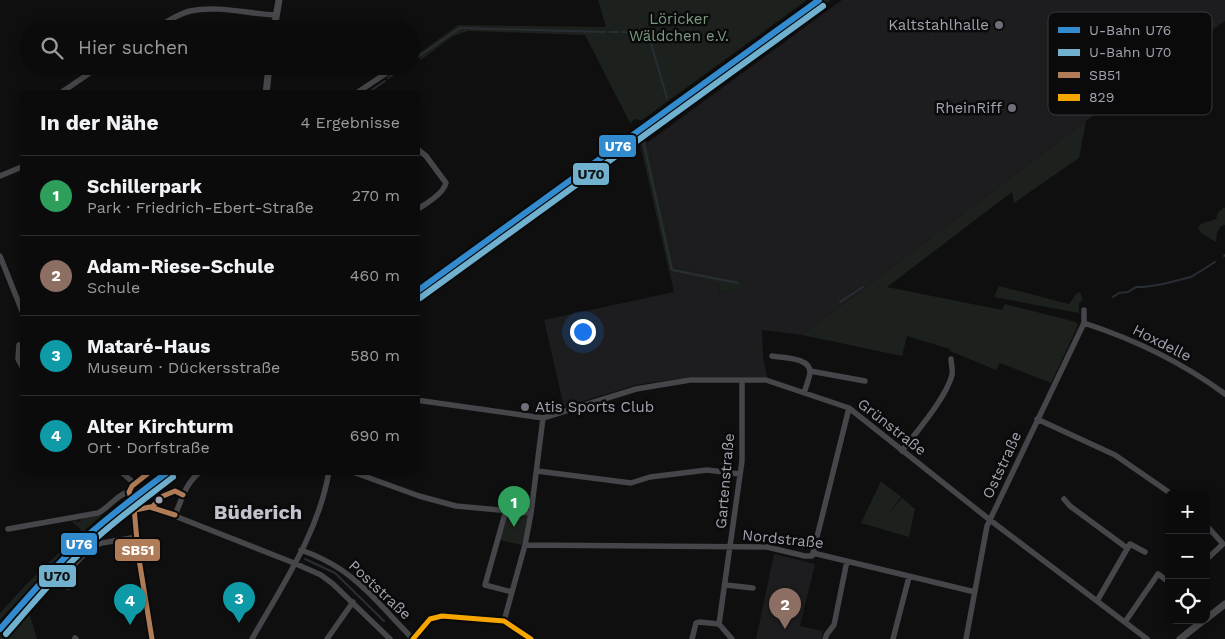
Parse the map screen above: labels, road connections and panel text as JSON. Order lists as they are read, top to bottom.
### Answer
{
  "streets": {
    "street": [
      "Hoxdelle",
      "Grünstraße",
      "Oststraße",
      "Gartenstraße",
      "Nordstraße",
      "Poststraße"
    ]
  },
  "crossings": [
    ["Hoxdelle", "Oststraße"],
    ["Grünstraße", "Oststraße"],
    ["Grünstraße", "Gartenstraße"],
    ["Oststraße", "Nordstraße"],
    ["Gartenstraße", "Nordstraße"]
  ],
  "districts": ["Büderich"],
  "parks": ["Löricker Wäldchen e.V."],
  "places": ["Kaltstahlhalle", "RheinRiff", "Atis Sports Club"],
  "lines": [
    "metro line U76",
    "metro line U70",
    "transit line SB51",
    "transit line 829"
  ],
  "legend": [
    "U-Bahn U76",
    "U-Bahn U70",
    "SB51",
    "829"
  ],
  "page": {
    "search": "Hier suchen",
    "heading": ["In der Nähe", "4 Ergebnisse"],
    "list": [
      {
        "mark": "1",
        "name": "Schillerpark",
        "note": "Park · Friedrich-Ebert-Straße",
        "value": "270 m"
      },
      {
        "mark": "2",
        "name": "Adam-Riese-Schule",
        "note": "Schule",
        "value": "460 m"
      },
      {
        "mark": "3",
        "name": "Mataré-Haus",
        "note": "Museum · Dückersstraße",
        "value": "580 m"
      },
      {
        "mark": "4",
        "name": "Alter Kirchturm",
        "note": "Ort · Dorfstraße",
        "value": "690 m"
      }
    ],
    "pins": [
      "1",
      "3",
      "4",
      "2"
    ],
    "map_buttons": ["+", "−"]
  }
}
